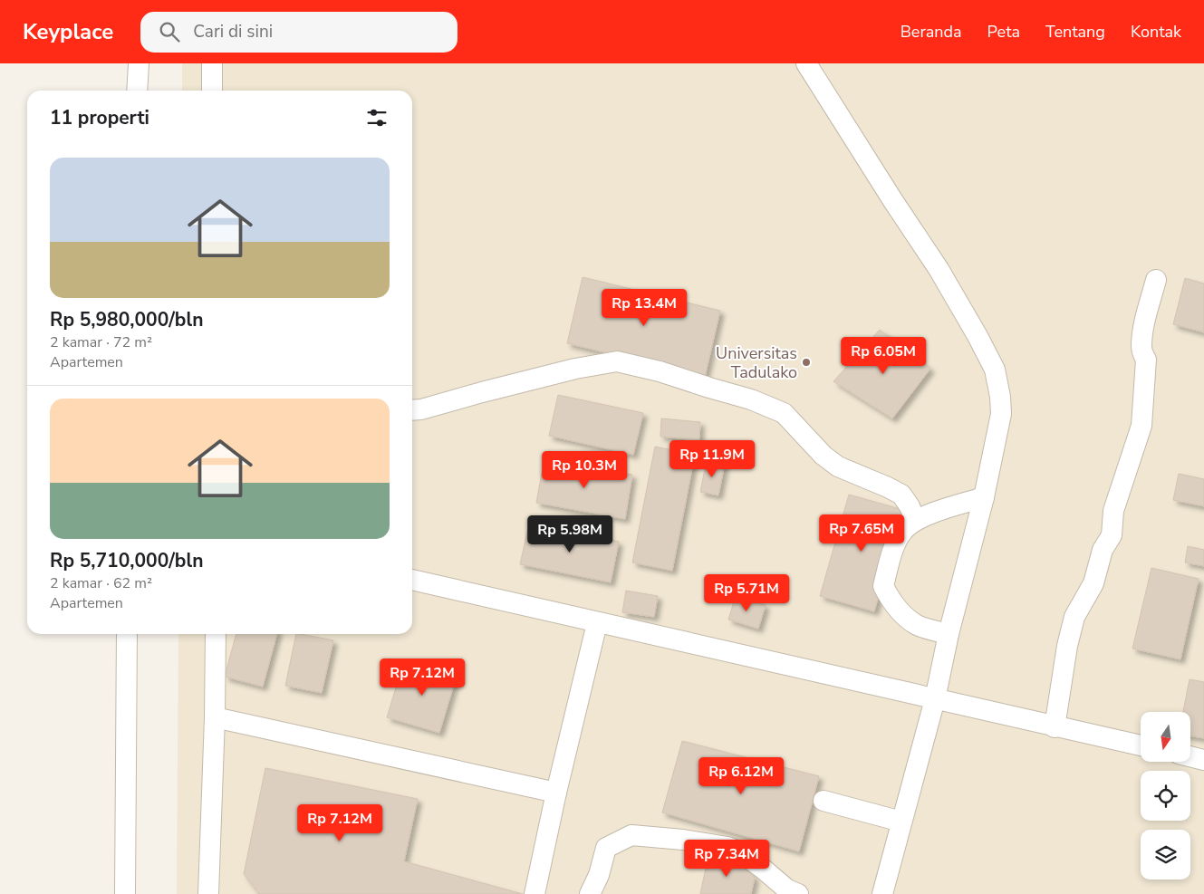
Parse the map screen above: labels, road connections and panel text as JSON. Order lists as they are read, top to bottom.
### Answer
{
  "places": ["Universitas Tadulako"],
  "north": "bottom",
  "page": {
    "header": "Keyplace",
    "search": "Cari di sini",
    "nav": [
      "Beranda",
      "Peta",
      "Tentang",
      "Kontak"
    ],
    "heading": "11 properti",
    "list": [
      {
        "name": "Rp 5,980,000/bln",
        "note": "2 kamar · 72 m² · Apartemen"
      },
      {
        "name": "Rp 5,710,000/bln",
        "note": "2 kamar · 62 m² · Apartemen"
      }
    ],
    "price": [
      "Rp 13.4M",
      "Rp 6.05M",
      "Rp 11.9M",
      "Rp 10.3M",
      "Rp 7.65M",
      "Rp 5.98M",
      "Rp 5.71M",
      "Rp 7.12M",
      "Rp 6.12M",
      "Rp 7.12M",
      "Rp 7.34M"
    ]
  }
}
